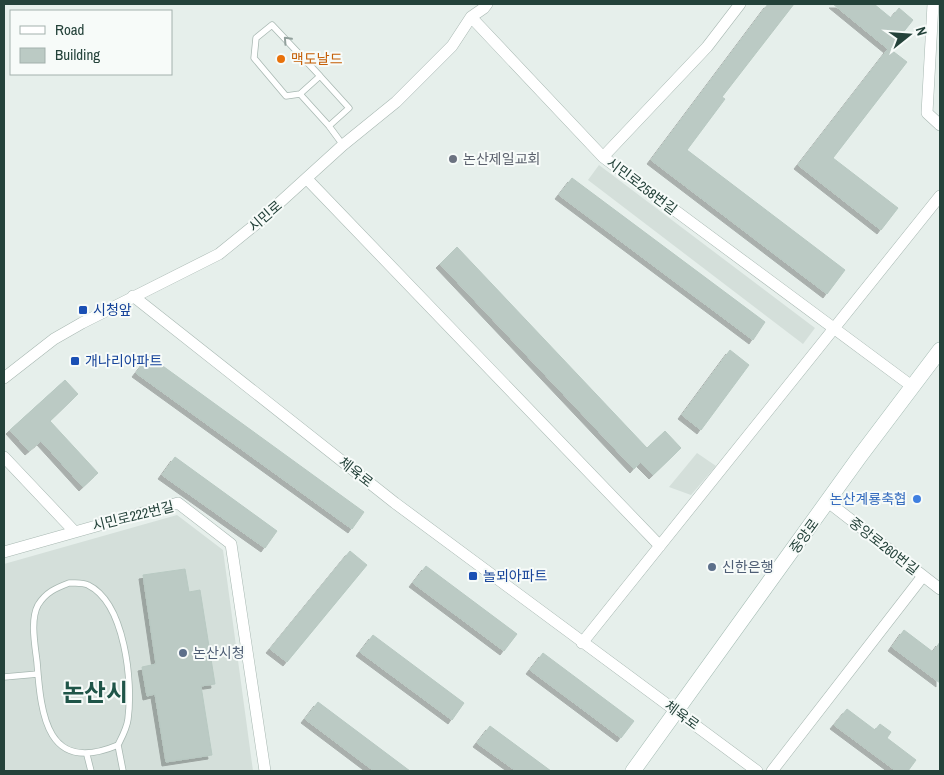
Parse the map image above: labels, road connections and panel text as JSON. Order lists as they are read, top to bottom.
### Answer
{
  "streets": {
    "street": [
      "시민로258번길",
      "시민로",
      "체육로",
      "시민로222번길",
      "중앙로",
      "중앙로260번길"
    ]
  },
  "crossings": [
    ["시민로258번길", "시민로"],
    ["시민로258번길", "중앙로"],
    ["시민로", "체육로"],
    ["체육로", "중앙로"],
    ["중앙로", "중앙로260번길"]
  ],
  "districts": ["논산시"],
  "places": {
    "other": [
      "맥도날드",
      "논산제일교회",
      "논산계룡축협",
      "신한은행",
      "논산시청"
    ],
    "transit": ["시청앞", "개나리아파트", "놀뫼아파트"]
  },
  "legend": ["Road", "Building"],
  "north": "right"
}
